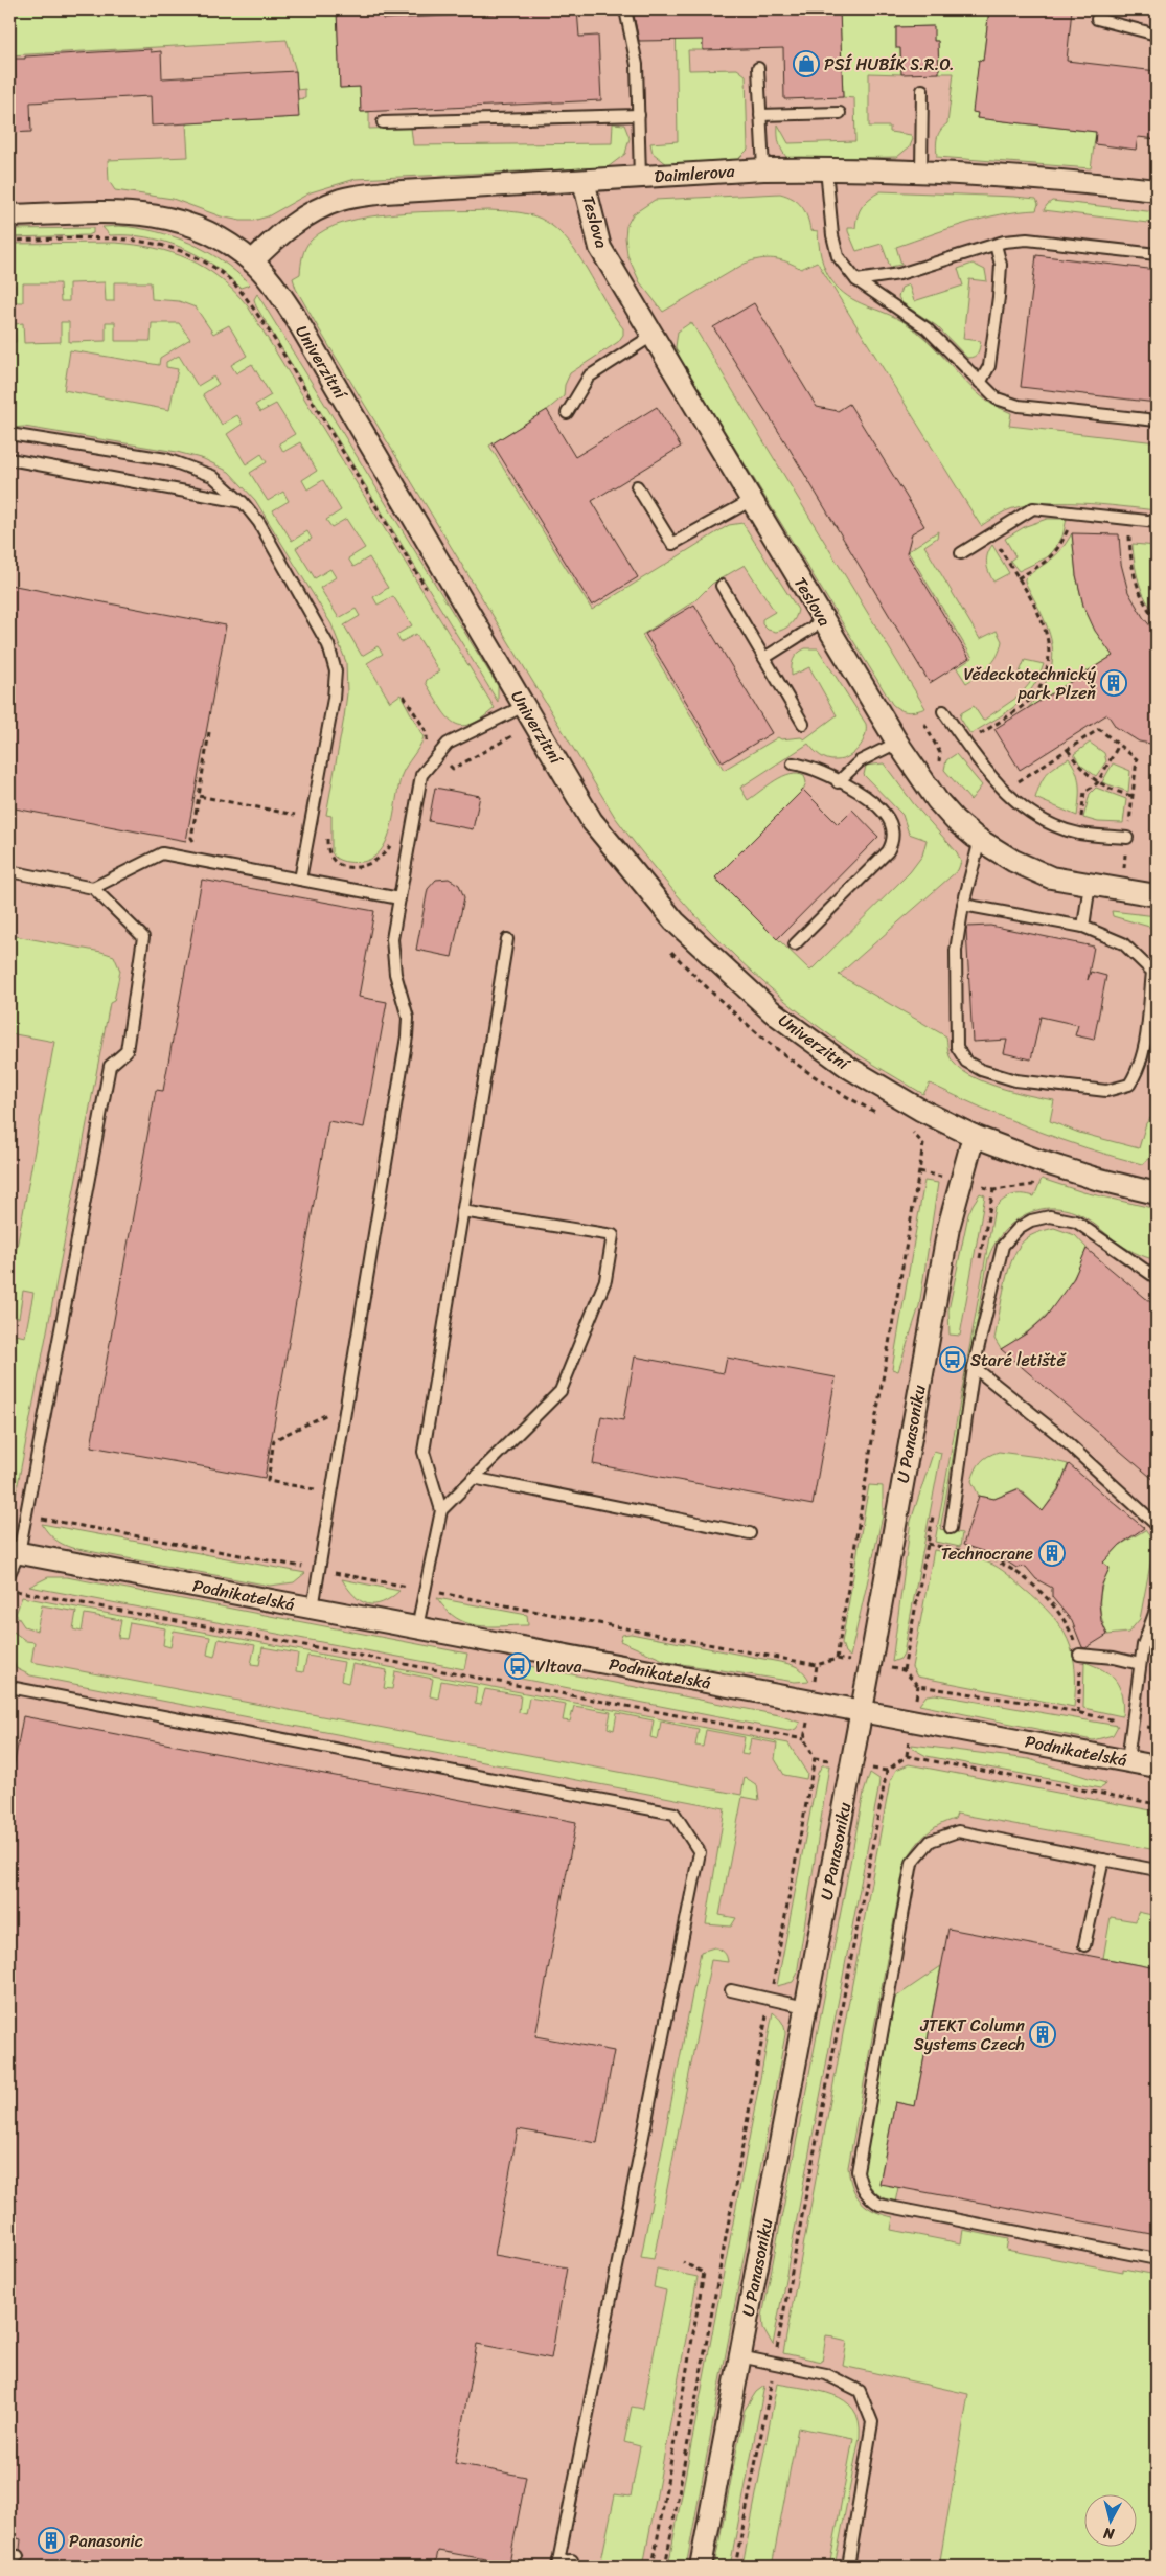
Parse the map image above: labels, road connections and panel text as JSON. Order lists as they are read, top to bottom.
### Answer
{
  "streets": {
    "street": [
      "Daimlerova",
      "Teslova",
      "Univerzitní",
      "U Panasoniku",
      "Podnikatelská"
    ]
  },
  "crossings": [
    ["Daimlerova", "Teslova"],
    ["Daimlerova", "Univerzitní"],
    ["Univerzitní", "U Panasoniku"],
    ["U Panasoniku", "Podnikatelská"]
  ],
  "places": {
    "shop": ["PSÍ HUBÍK S.R.O."],
    "building": [
      "Vědeckotechnický park Plzeň",
      "Technocrane",
      "JTEKT Column Systems Czech",
      "Panasonic"
    ],
    "bus stop": ["Staré letiště", "Vltava"]
  },
  "north": "bottom"
}
